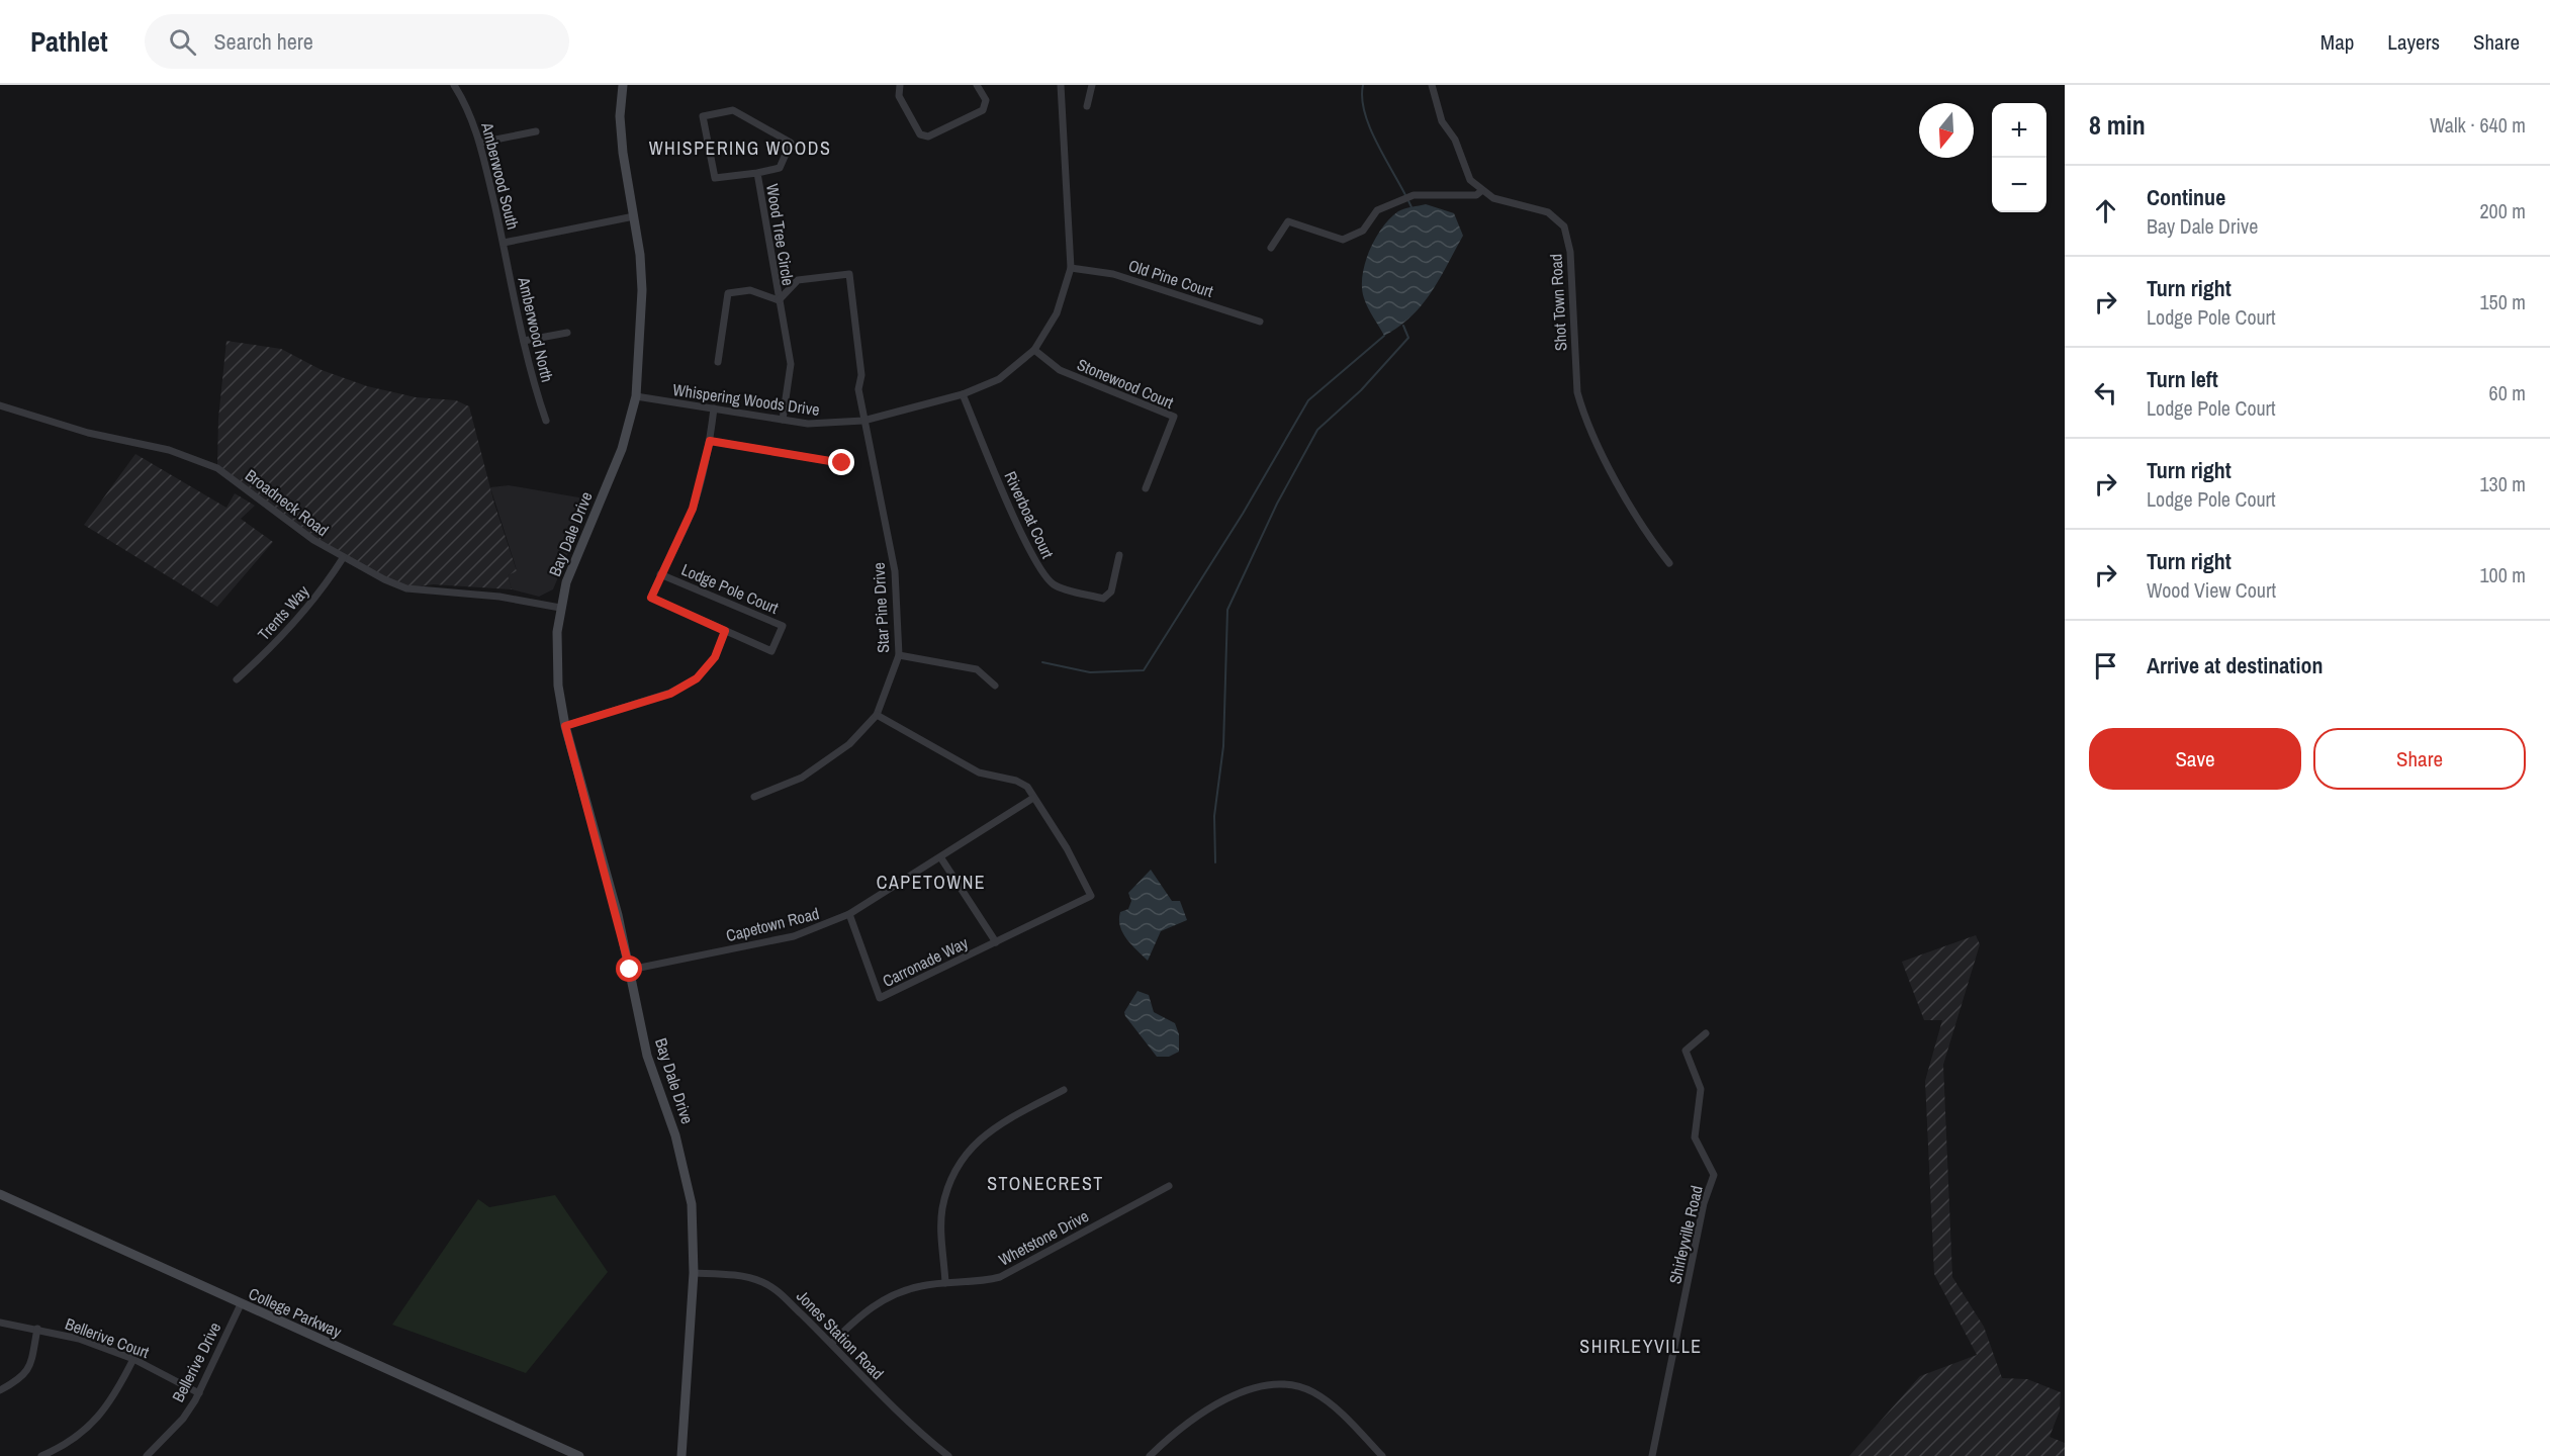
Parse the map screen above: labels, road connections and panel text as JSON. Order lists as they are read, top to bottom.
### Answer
{
  "streets": {
    "street": [
      "Amberwood South",
      "Wood Tree Circle",
      "Old Pine Court",
      "Shot Town Road",
      "Amberwood North",
      "Stonewood Court",
      "Whispering Woods Drive",
      "Broadneck Road",
      "Riverboat Court",
      "Bay Dale Drive",
      "Lodge Pole Court",
      "Star Pine Drive",
      "Trents Way",
      "Capetown Road",
      "Carronade Way",
      "Shirleyville Road",
      "Whetstone Drive",
      "College Parkway",
      "Jones Station Road",
      "Bellerive Court",
      "Bellerive Drive"
    ]
  },
  "crossings": [
    ["Amberwood South", "Amberwood North"],
    ["Wood Tree Circle", "Whispering Woods Drive"],
    ["Wood Tree Circle", "Star Pine Drive"],
    ["Old Pine Court", "Whispering Woods Drive"],
    ["Stonewood Court", "Whispering Woods Drive"],
    ["Whispering Woods Drive", "Riverboat Court"],
    ["Whispering Woods Drive", "Bay Dale Drive"],
    ["Whispering Woods Drive", "Lodge Pole Court"],
    ["Whispering Woods Drive", "Star Pine Drive"],
    ["Broadneck Road", "Bay Dale Drive"],
    ["Broadneck Road", "Trents Way"],
    ["Bay Dale Drive", "Capetown Road"],
    ["Bay Dale Drive", "Jones Station Road"],
    ["Capetown Road", "Carronade Way"],
    ["Whetstone Drive", "Jones Station Road"],
    ["College Parkway", "Bellerive Drive"],
    ["Bellerive Court", "Bellerive Drive"]
  ],
  "districts": [
    "WHISPERING WOODS",
    "CAPETOWNE",
    "STONECREST",
    "SHIRLEYVILLE"
  ],
  "north": "bottom",
  "page": {
    "header": "Pathlet",
    "search": "Search here",
    "nav": ["Map", "Layers", "Share"],
    "heading": ["8 min", "Walk · 640 m"],
    "map_buttons": ["+", "−"],
    "list": [
      ["Continue", "Bay Dale Drive", "200 m"],
      ["Turn right", "Lodge Pole Court", "150 m"],
      ["Turn left", "Lodge Pole Court", "60 m"],
      ["Turn right", "Lodge Pole Court", "130 m"],
      ["Turn right", "Wood View Court", "100 m"],
      "Arrive at destination"
    ],
    "buttons": ["Save", "Share"]
  }
}
